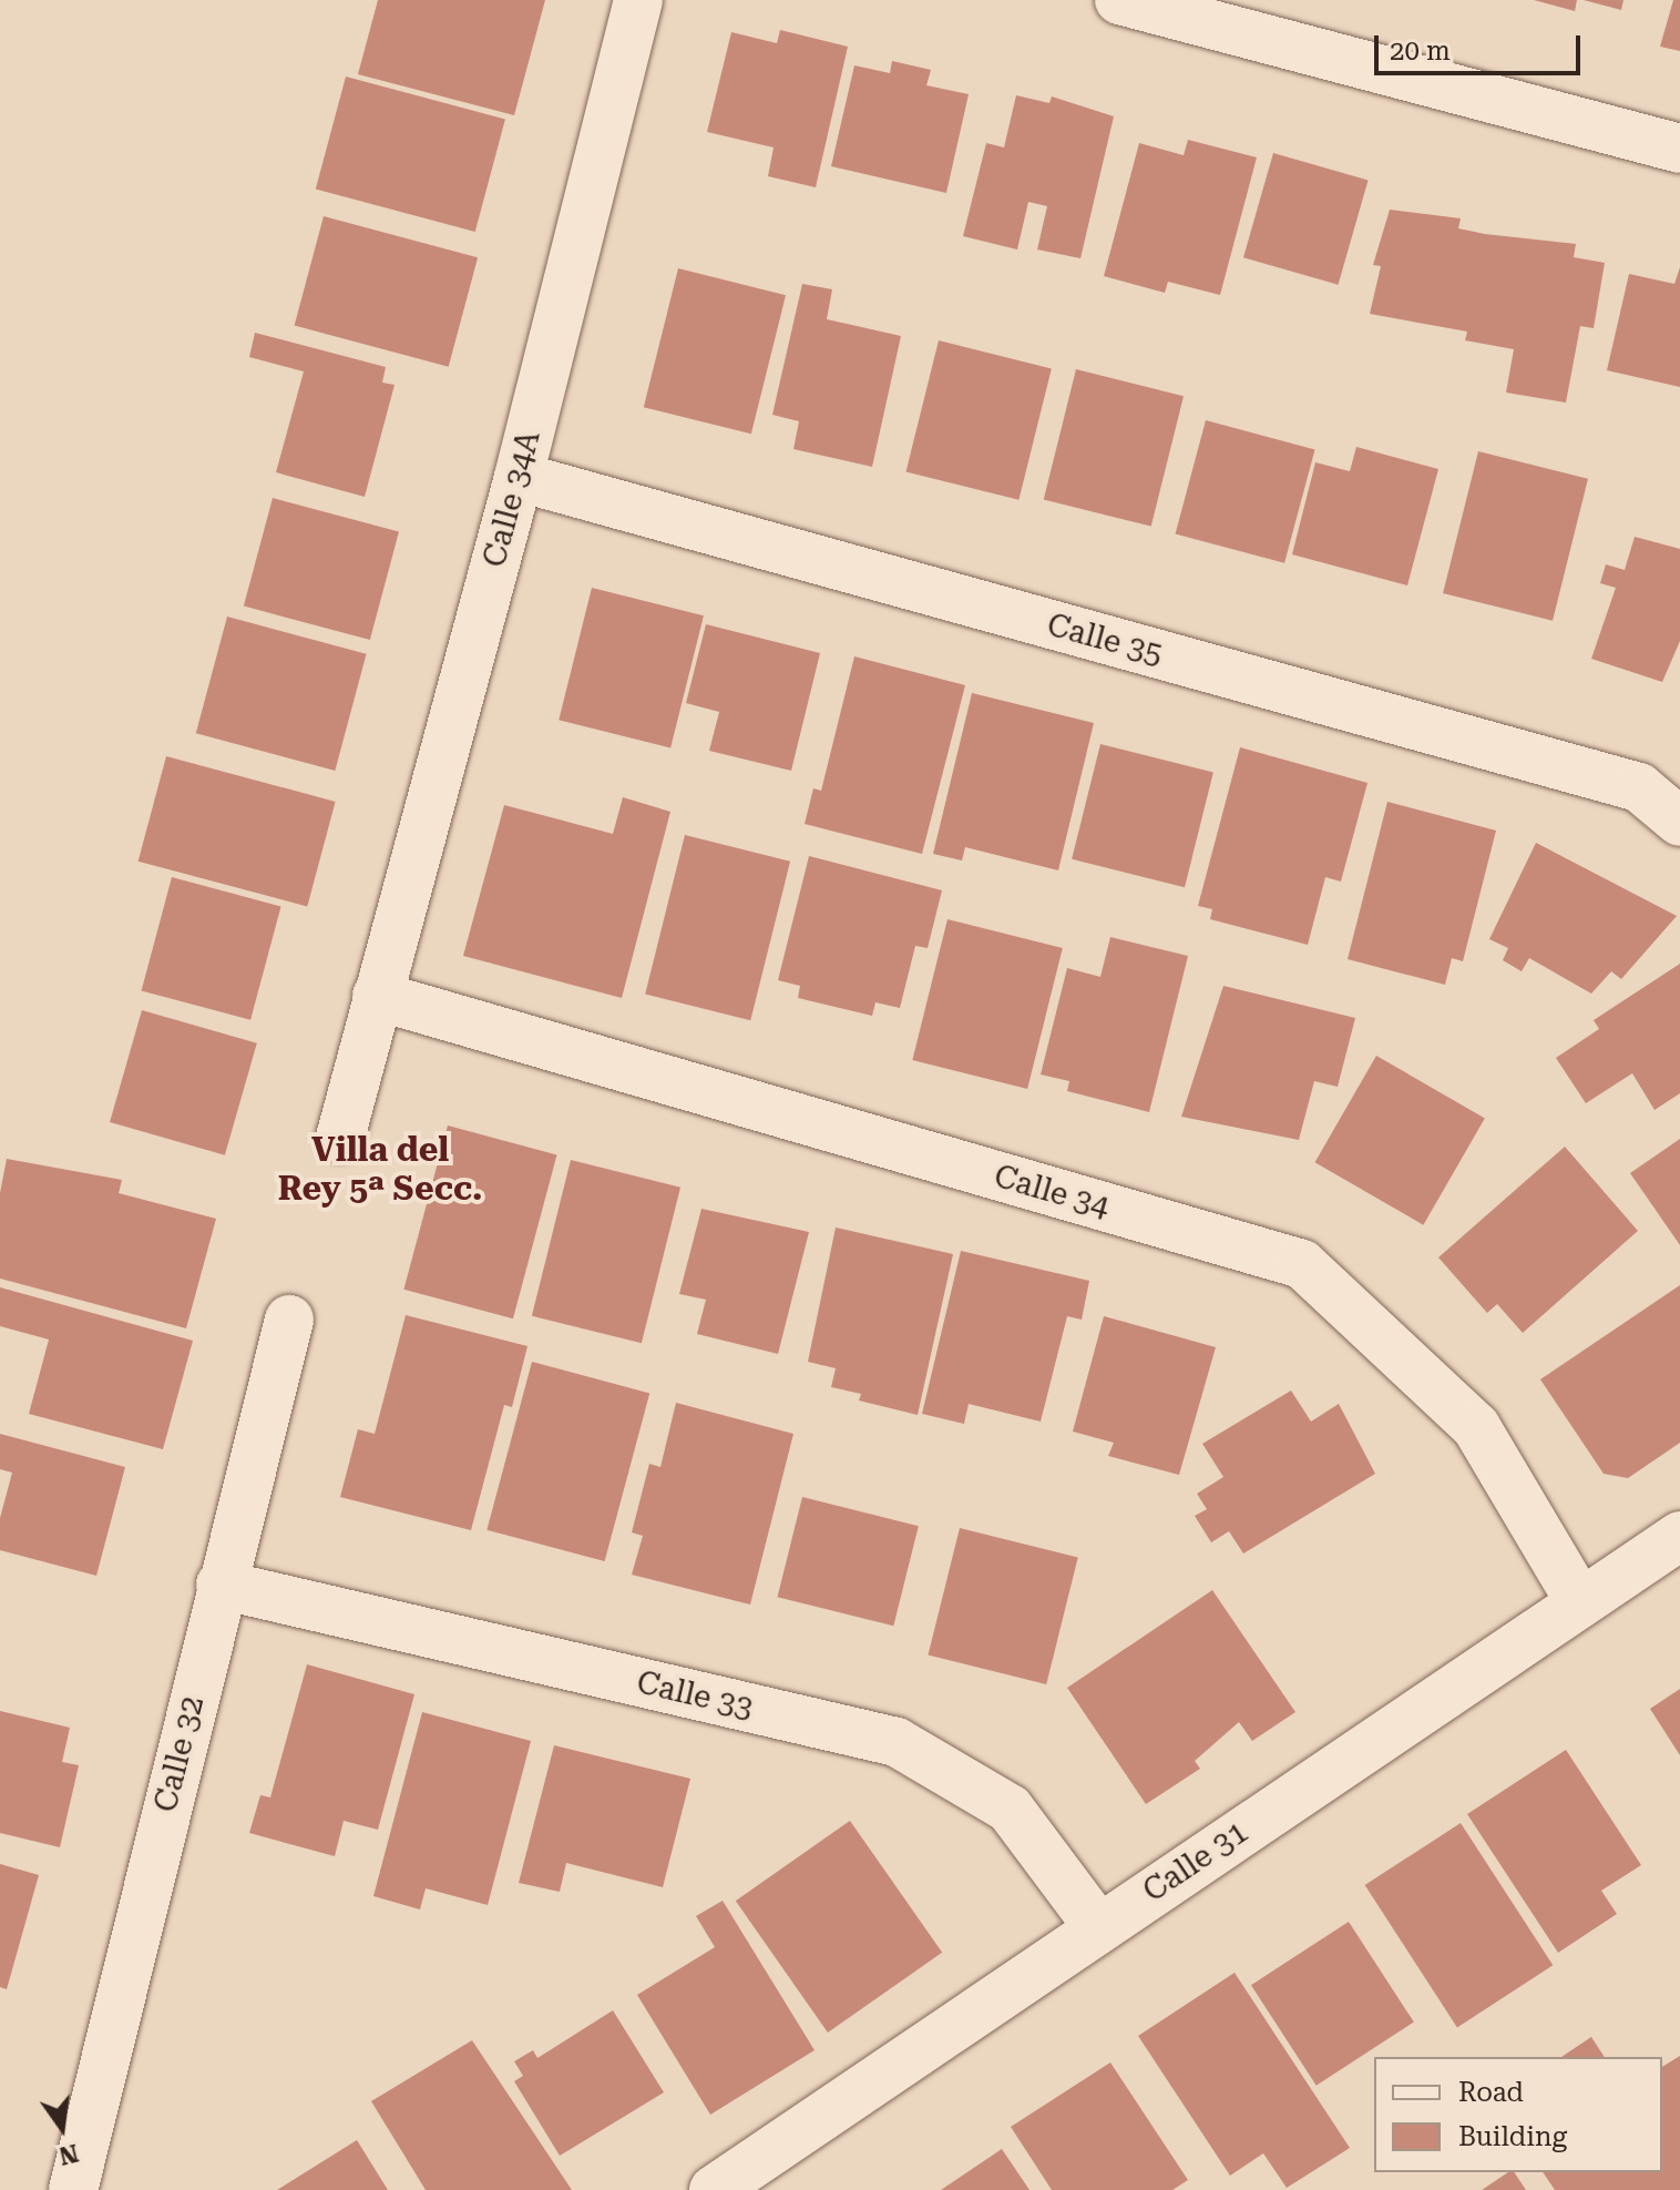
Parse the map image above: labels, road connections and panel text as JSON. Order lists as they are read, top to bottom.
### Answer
{
  "streets": {
    "street": [
      "Calle 34A",
      "Calle 35",
      "Calle 34",
      "Calle 33",
      "Calle 32",
      "Calle 31"
    ]
  },
  "crossings": [
    ["Calle 34A", "Calle 35"],
    ["Calle 34A", "Calle 34"],
    ["Calle 34", "Calle 31"],
    ["Calle 33", "Calle 32"],
    ["Calle 33", "Calle 31"]
  ],
  "districts": ["Villa del Rey 5ª Secc."],
  "legend": ["Road", "Building"],
  "scale_bar": "20 m",
  "north": "bottom"
}
